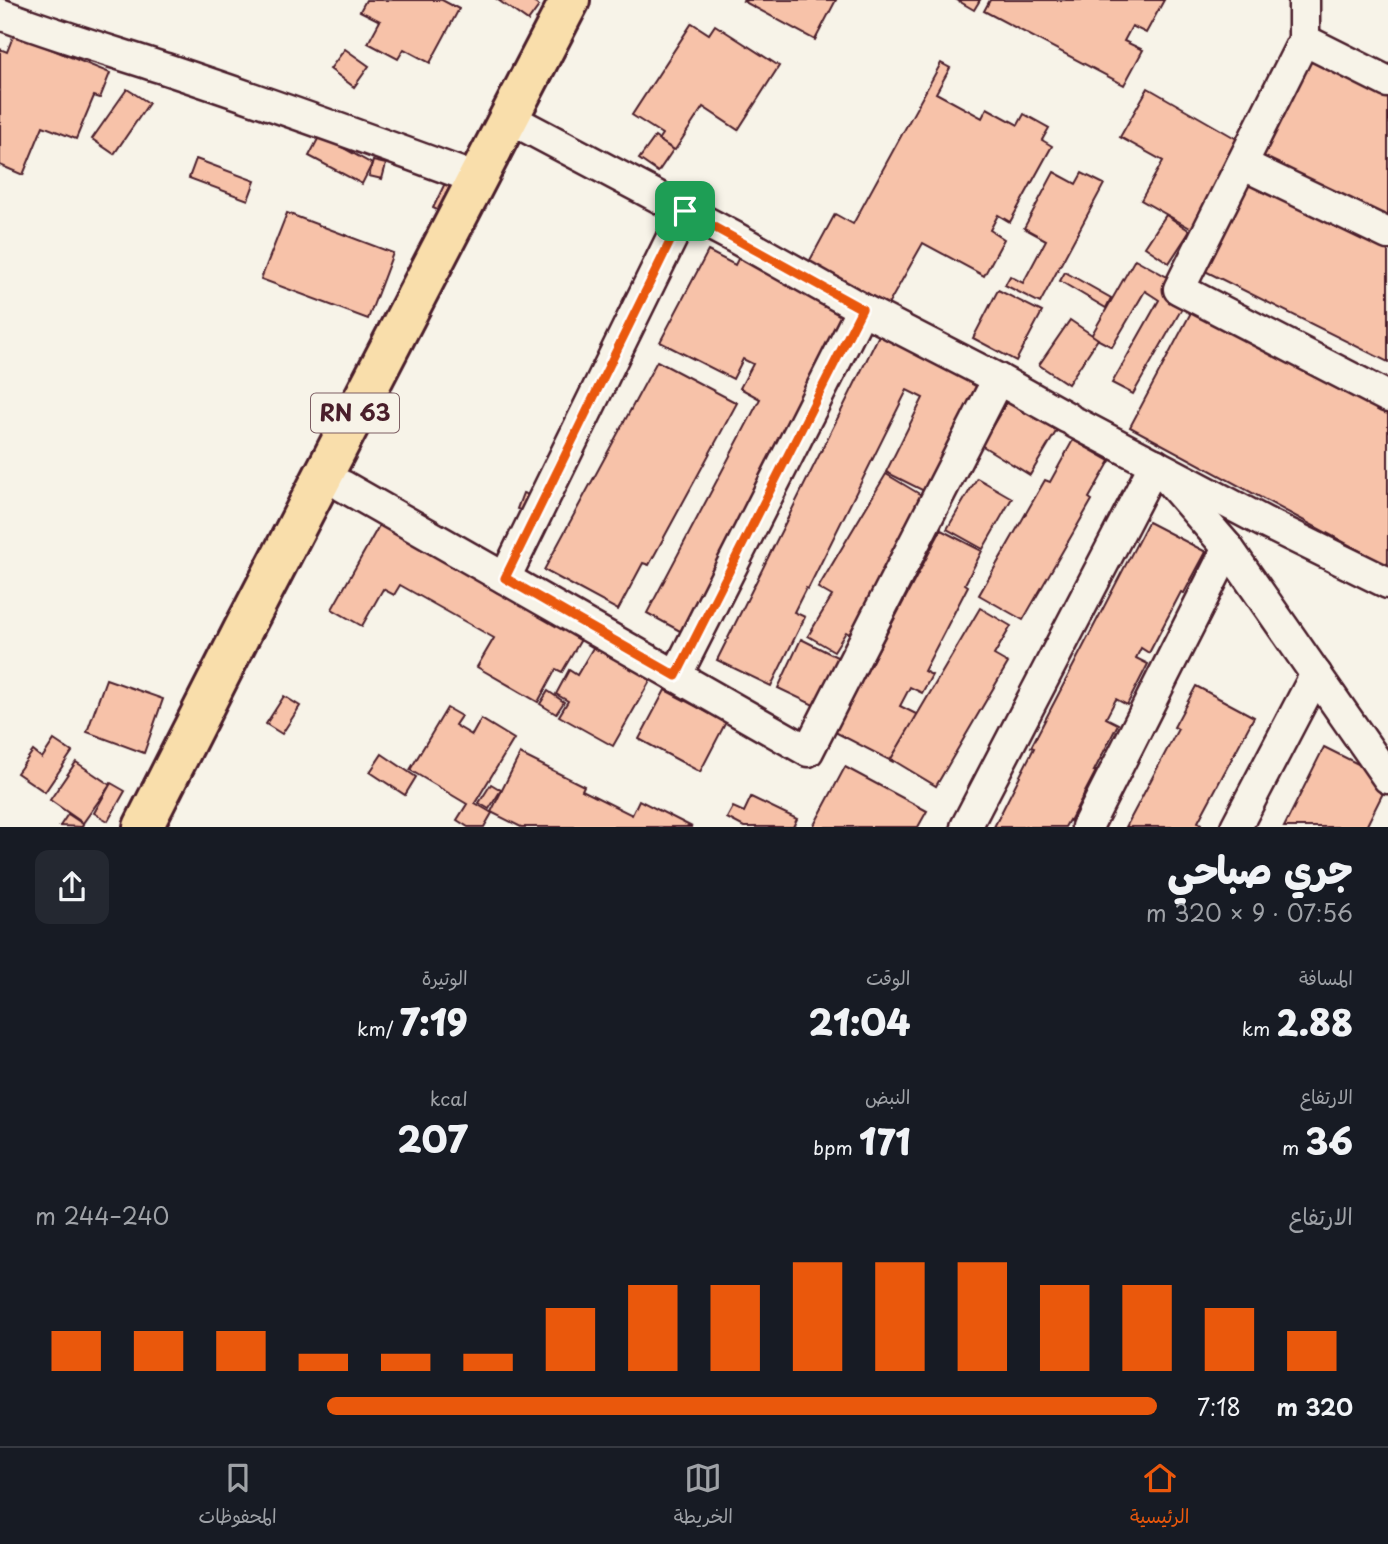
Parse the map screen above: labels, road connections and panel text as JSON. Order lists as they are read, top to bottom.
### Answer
{
  "streets": {
    "main road": ["RN 63"]
  },
  "page": {
    "heading": ["جري صباحي", "07:56 · 9 × 320 m"],
    "stats": [
      ["المسافة", "2.88 km"],
      ["الوقت", "21:04"],
      ["الوتيرة", "7:19 /km"],
      ["الارتفاع", "36 m"],
      ["النبض", "171 bpm"],
      ["kcal", "207"]
    ],
    "chart": ["الارتفاع", "240–244 m"],
    "list": [
      {
        "name": "320 m",
        "note": "7:18"
      }
    ],
    "tabs": ["الرئيسية", "الخريطة", "المحفوظات"]
  }
}
